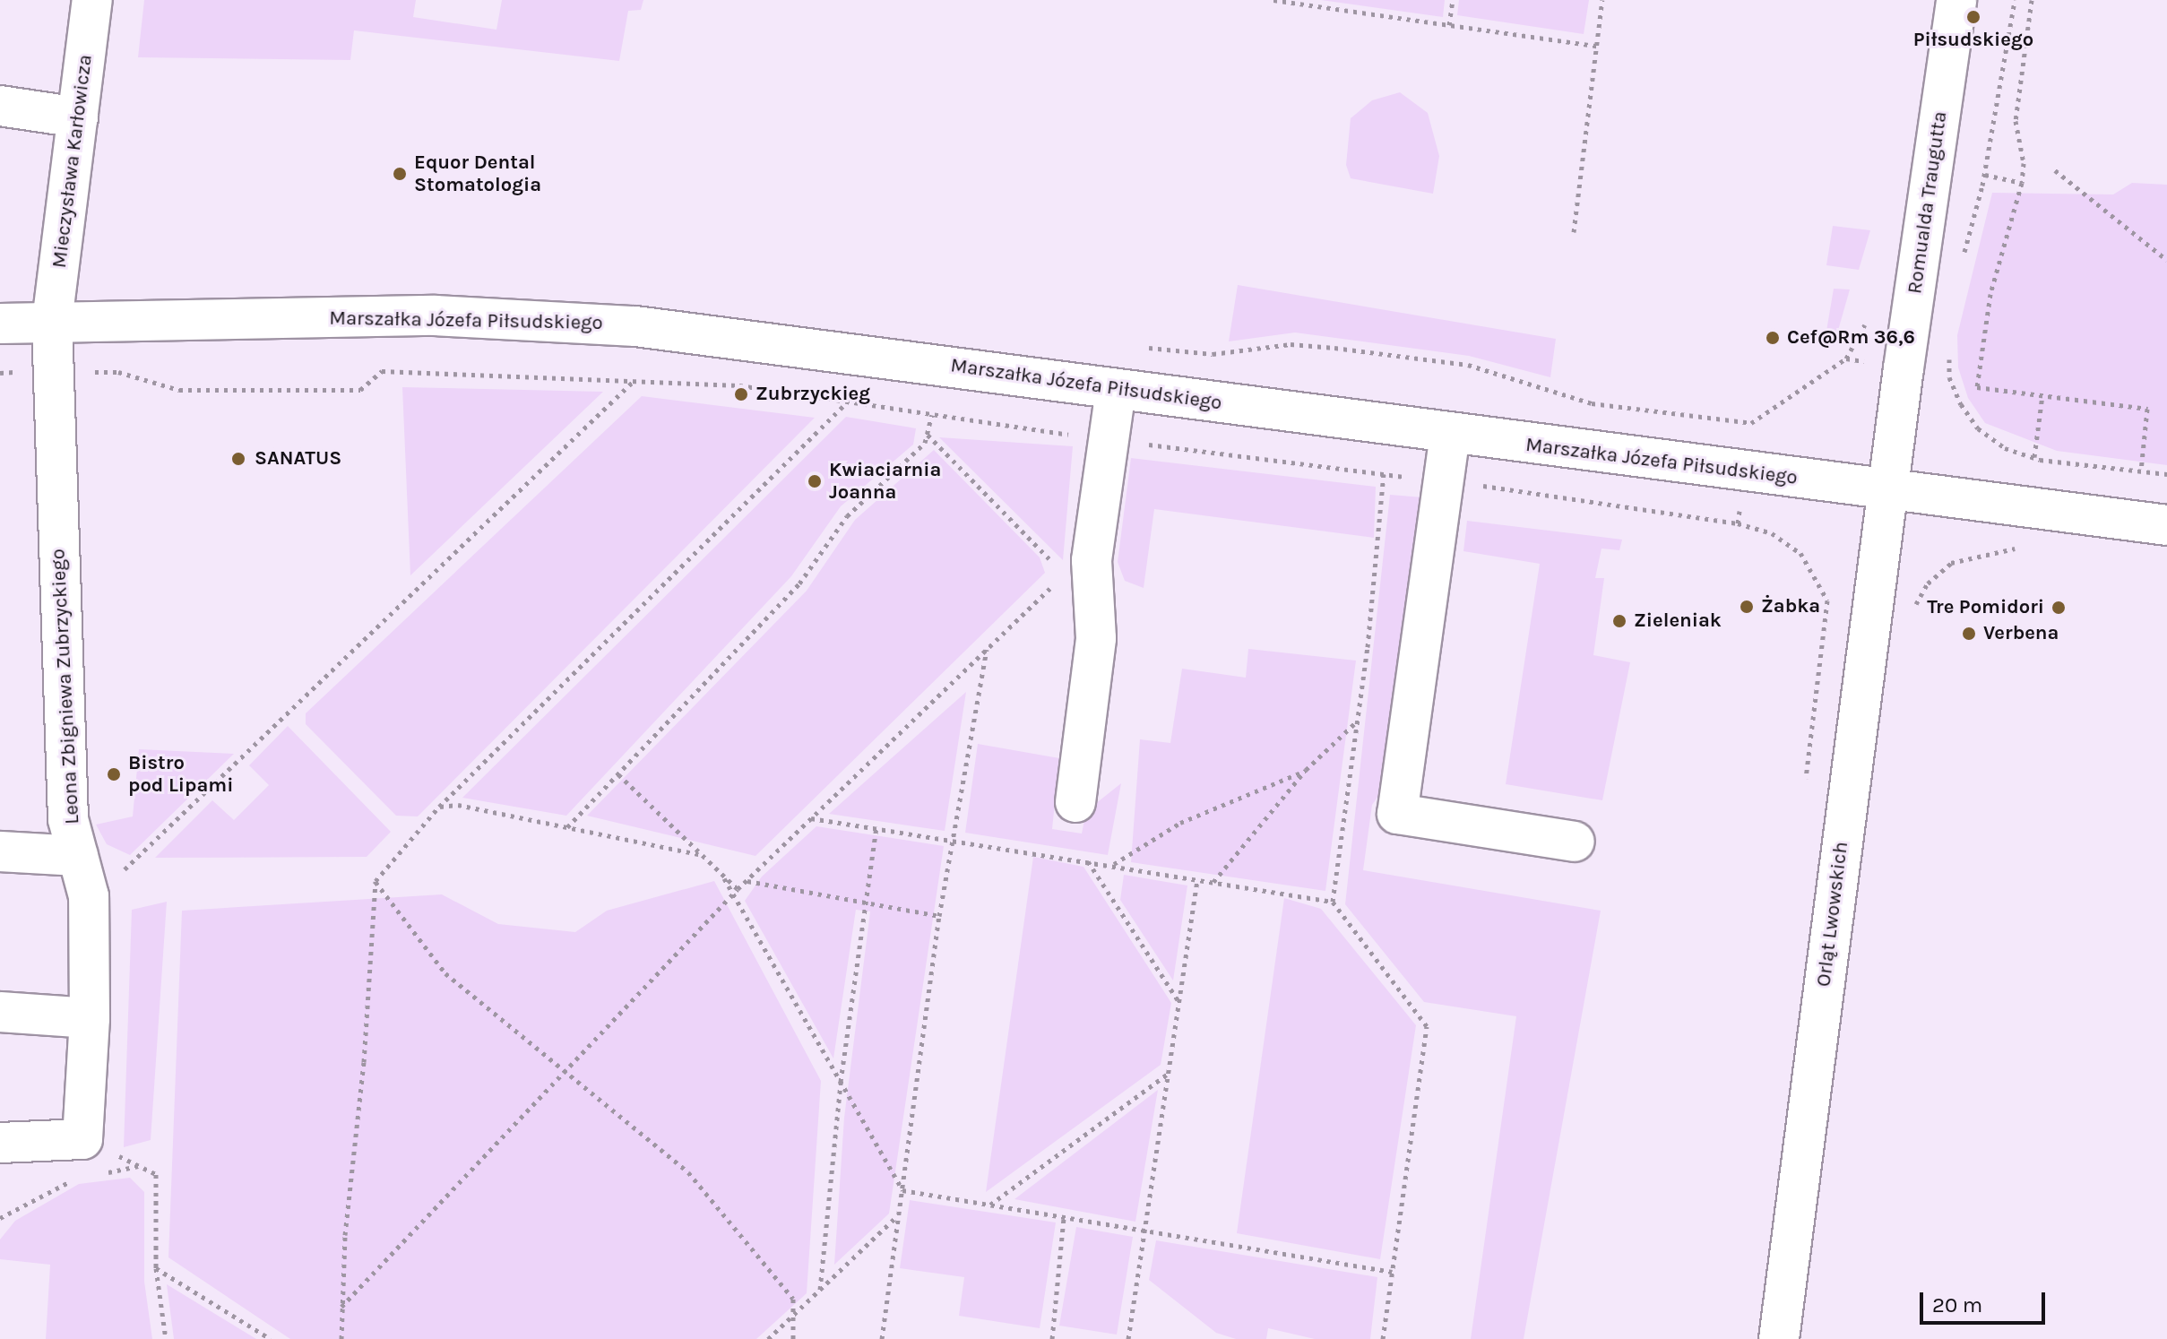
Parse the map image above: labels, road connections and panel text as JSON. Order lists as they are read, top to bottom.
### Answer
{
  "streets": {
    "street": [
      "Mieczysława Karłowicza",
      "Romualda Traugutta",
      "Marszałka Józefa Piłsudskiego",
      "Leona Zbigniewa Zubrzyckiego",
      "Orląt Lwowskich"
    ]
  },
  "crossings": [
    ["Mieczysława Karłowicza", "Marszałka Józefa Piłsudskiego"],
    ["Mieczysława Karłowicza", "Leona Zbigniewa Zubrzyckiego"],
    ["Romualda Traugutta", "Marszałka Józefa Piłsudskiego"],
    ["Romualda Traugutta", "Orląt Lwowskich"],
    ["Marszałka Józefa Piłsudskiego", "Leona Zbigniewa Zubrzyckiego"],
    ["Marszałka Józefa Piłsudskiego", "Orląt Lwowskich"]
  ],
  "places": [
    "Piłsudskiego",
    "Equor Dental Stomatologia",
    "Cef@Rm 36,6",
    "Zubrzyckieg",
    "SANATUS",
    "Kwiaciarnia Joanna",
    "Żabka",
    "Tre Pomidori",
    "Zieleniak",
    "Verbena",
    "Bistro pod Lipami"
  ],
  "scale_bar": "20 m"
}
